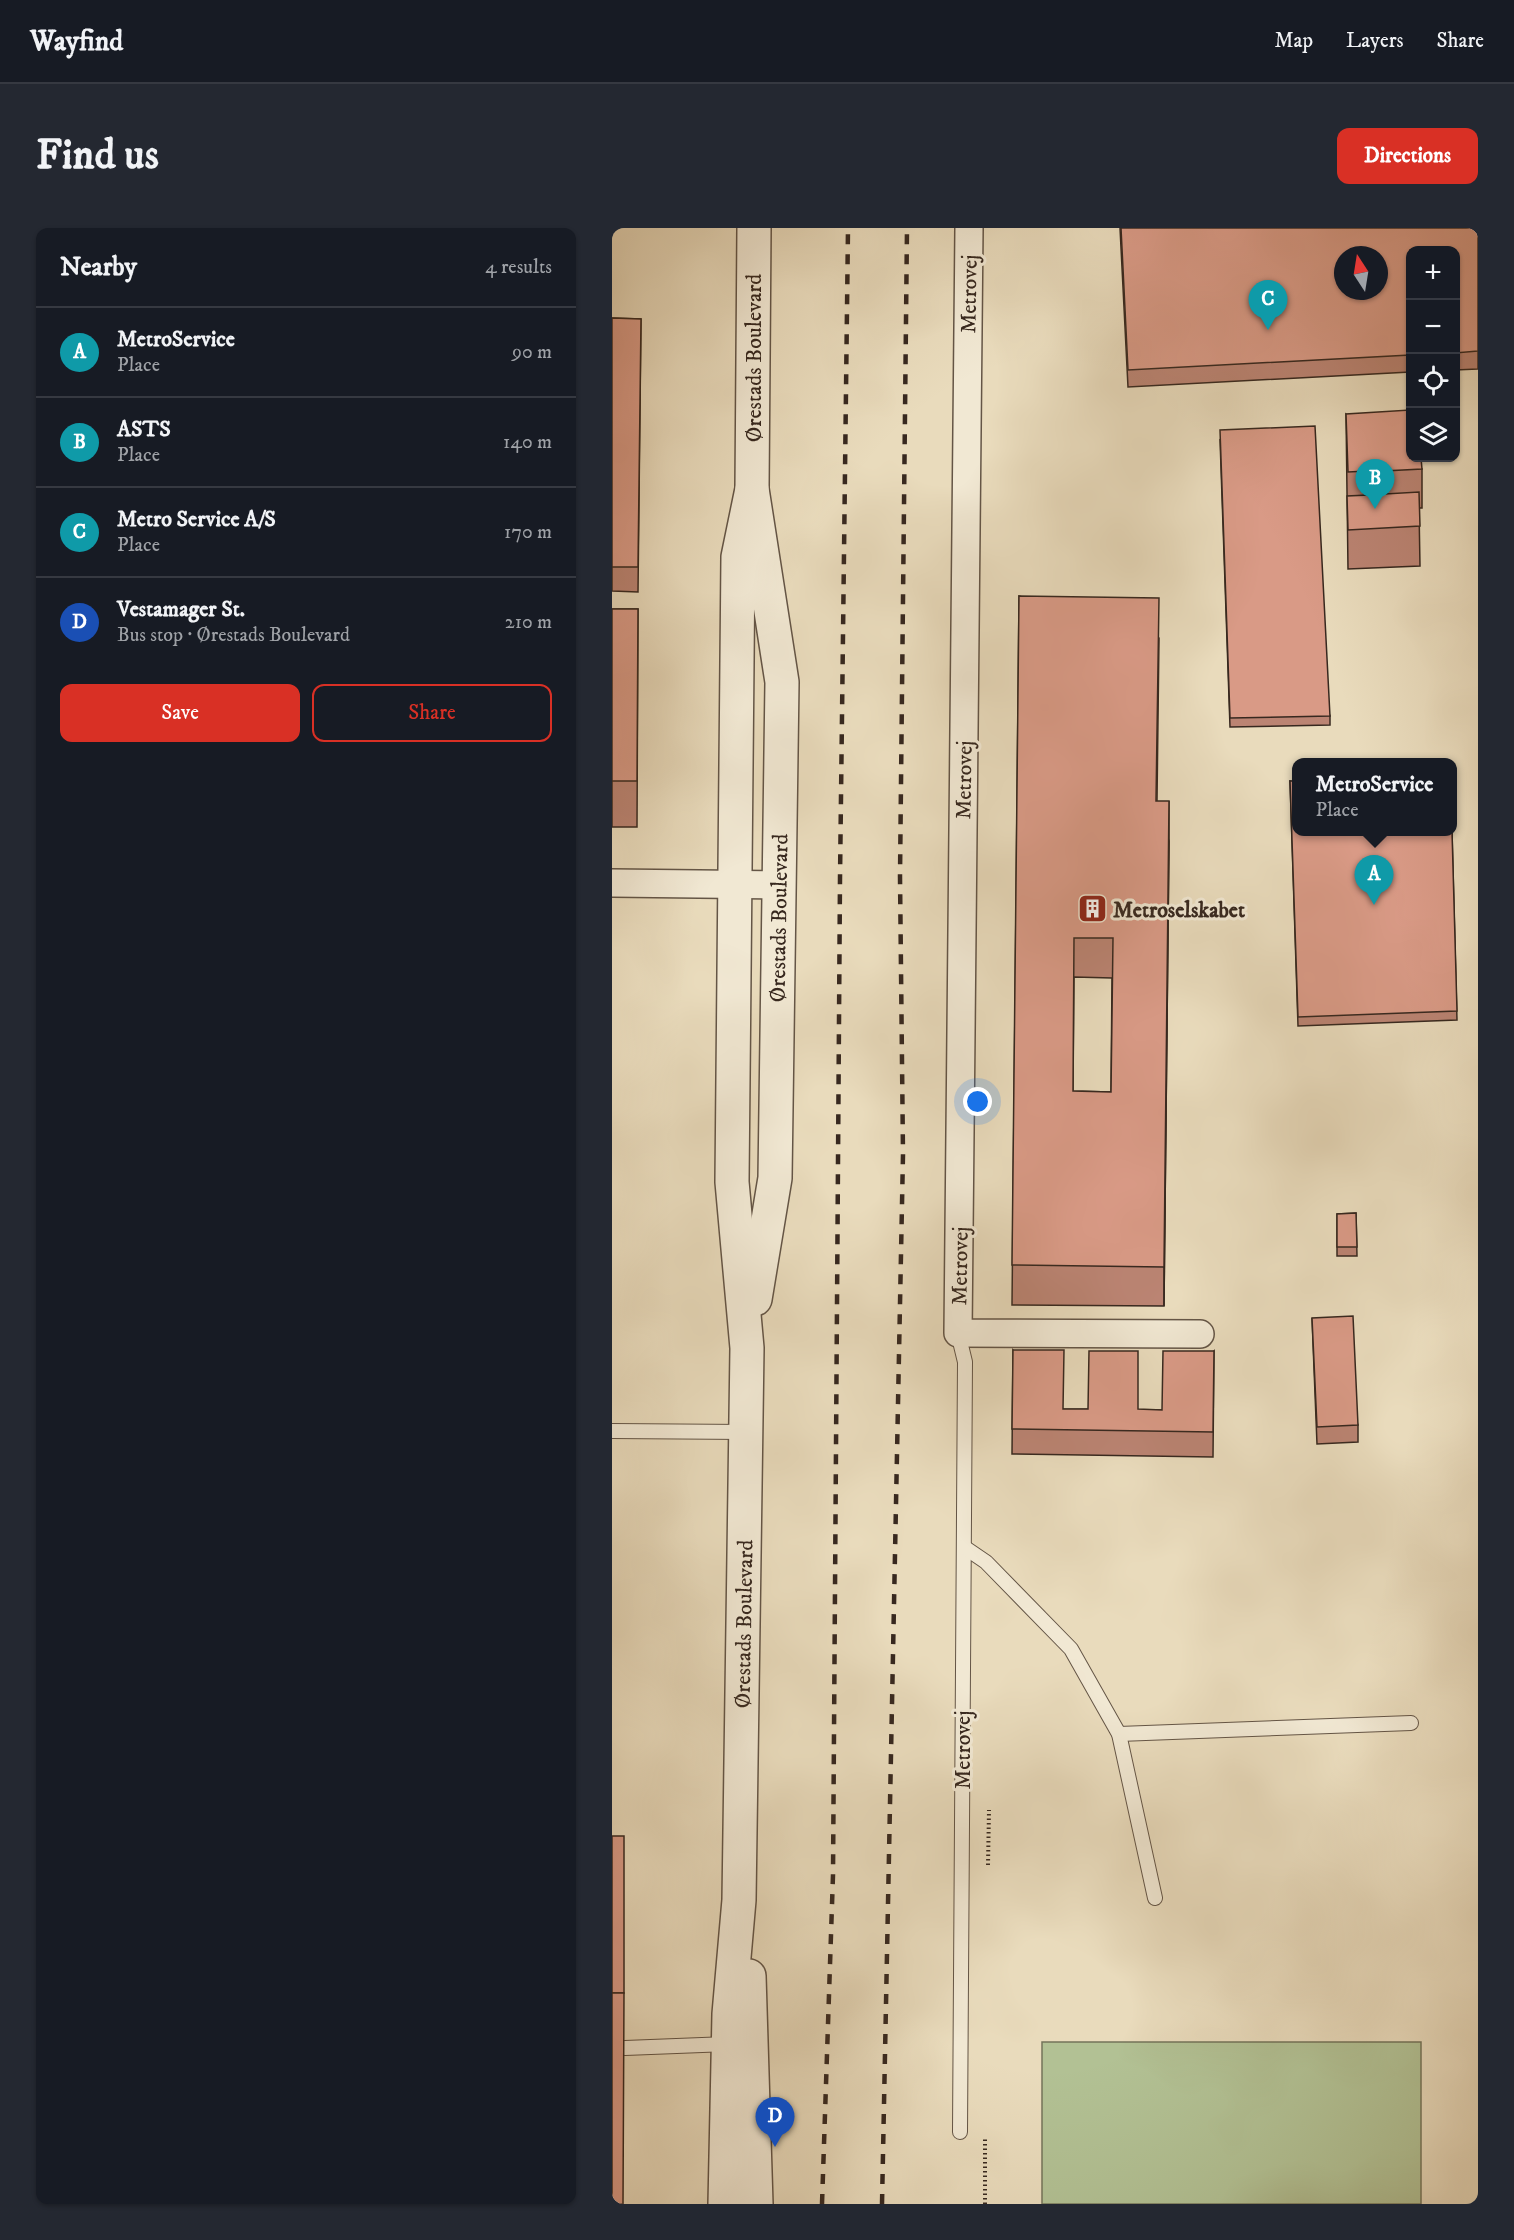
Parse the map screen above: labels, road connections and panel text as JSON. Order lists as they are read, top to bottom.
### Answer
{
  "streets": {
    "street": ["Metrovej", "Ørestads Boulevard"]
  },
  "places": {
    "building": ["Metroselskabet"]
  },
  "north": "top",
  "page": {
    "header": "Wayfind",
    "nav": ["Map", "Layers", "Share"],
    "buttons": [
      "Directions",
      ["Save", "Share"]
    ],
    "title": "Find us",
    "heading": ["Nearby", "4 results"],
    "map_buttons": ["+", "−"],
    "pins": [
      "C",
      "B",
      "A",
      "D"
    ],
    "list": [
      {
        "mark": "A",
        "name": "MetroService",
        "note": "Place",
        "value": "90 m"
      },
      {
        "mark": "B",
        "name": "ASTS",
        "note": "Place",
        "value": "140 m"
      },
      {
        "mark": "C",
        "name": "Metro Service A/S",
        "note": "Place",
        "value": "170 m"
      },
      {
        "mark": "D",
        "name": "Vestamager St.",
        "note": "Bus stop · Ørestads Boulevard",
        "value": "210 m"
      }
    ],
    "popup": ["MetroService", "Place"]
  }
}
